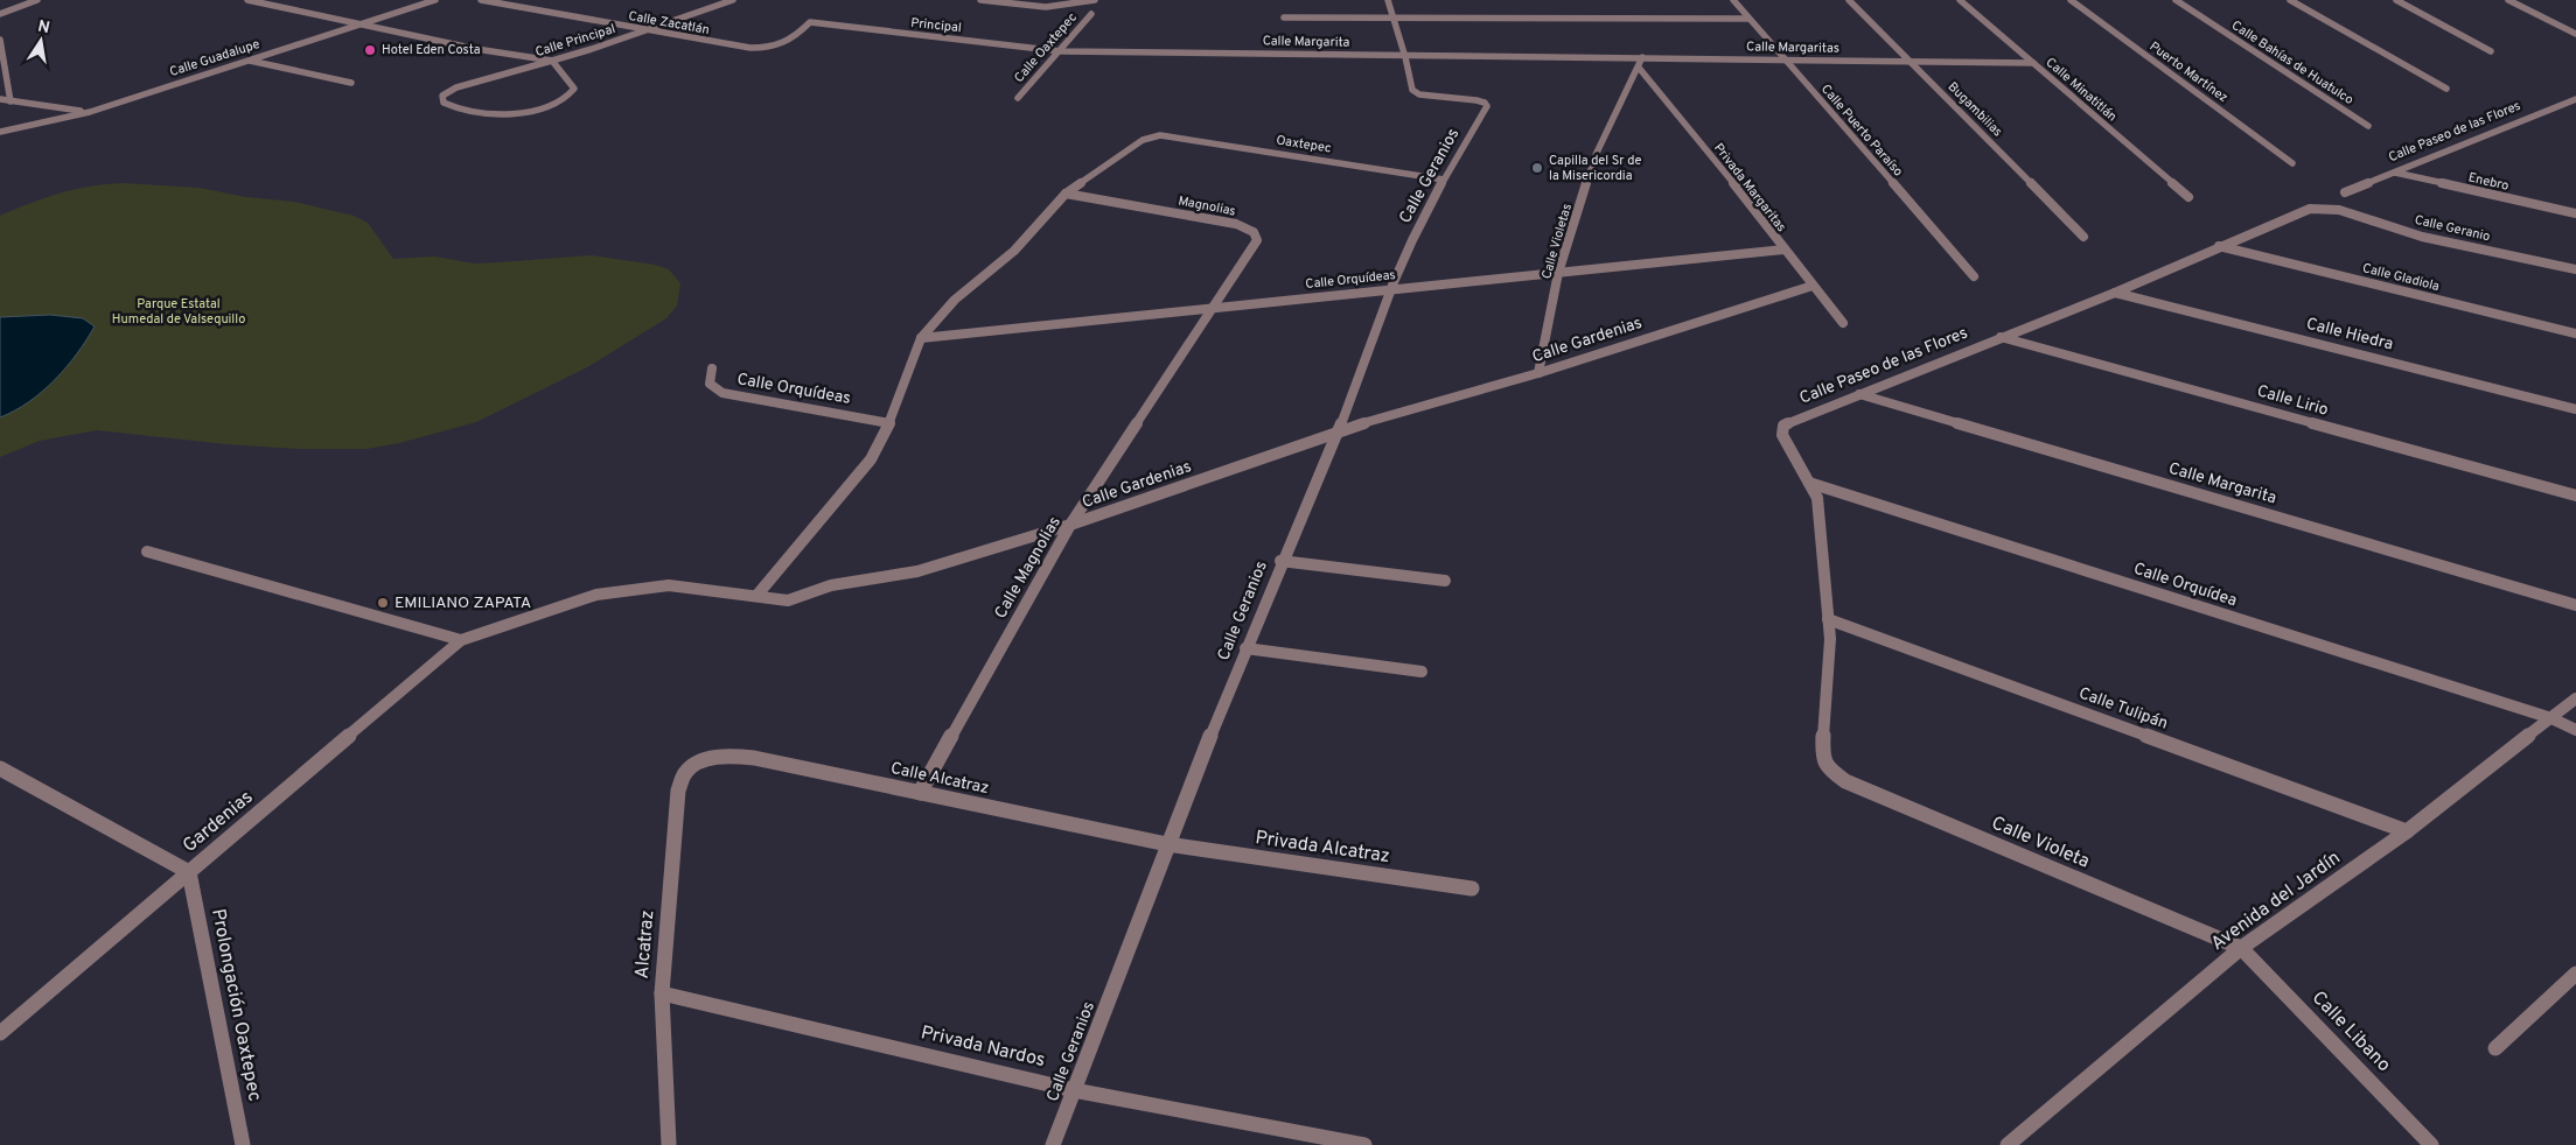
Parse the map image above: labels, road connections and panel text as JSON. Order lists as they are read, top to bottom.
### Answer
{
  "streets": {
    "street": [
      "Calle Zacatlán",
      "Principal",
      "Calle Principal",
      "Calle Margarita",
      "Calle Oaxtepec",
      "Calle Margaritas",
      "Calle Guadalupe",
      "Calle Bahías de Huatulco",
      "Puerto Martínez",
      "Calle Minatitlán",
      "Bugambilias",
      "Calle Puerto Paraíso",
      "Calle Paseo de las Flores",
      "Oaxtepec",
      "Calle Geranios",
      "Enebro",
      "Privada Margaritas",
      "Magnolias",
      "Calle Geranio",
      "Calle Violetas",
      "Calle Gladiola",
      "Calle Orquídeas",
      "Calle Hiedra",
      "Calle Gardenias",
      "Calle Lirio",
      "Calle Magnolias",
      "Calle Orquídea",
      "Calle Tulipán",
      "Calle Alcatraz",
      "Gardenias",
      "Calle Violeta",
      "Privada Alcatraz",
      "Avenida del Jardín",
      "Alcatraz",
      "Prolongación Oaxtepec",
      "Calle Libano",
      "Privada Nardos"
    ]
  },
  "crossings": [
    ["Calle Zacatlán", "Principal"],
    ["Calle Zacatlán", "Calle Principal"],
    ["Principal", "Calle Margarita"],
    ["Principal", "Calle Oaxtepec"],
    ["Calle Margarita", "Calle Oaxtepec"],
    ["Calle Margarita", "Calle Margaritas"],
    ["Calle Margarita", "Calle Paseo de las Flores"],
    ["Calle Margarita", "Calle Geranios"],
    ["Calle Margaritas", "Calle Minatitlán"],
    ["Calle Margaritas", "Bugambilias"],
    ["Calle Margaritas", "Calle Puerto Paraíso"],
    ["Calle Margaritas", "Calle Violetas"],
    ["Calle Paseo de las Flores", "Enebro"],
    ["Calle Paseo de las Flores", "Calle Geranio"],
    ["Calle Paseo de las Flores", "Calle Gladiola"],
    ["Calle Paseo de las Flores", "Calle Hiedra"],
    ["Calle Paseo de las Flores", "Calle Lirio"],
    ["Calle Paseo de las Flores", "Calle Orquídea"],
    ["Calle Paseo de las Flores", "Calle Tulipán"],
    ["Calle Paseo de las Flores", "Calle Violeta"],
    ["Oaxtepec", "Calle Geranios"],
    ["Oaxtepec", "Magnolias"],
    ["Calle Geranios", "Calle Orquídeas"],
    ["Calle Geranios", "Calle Gardenias"],
    ["Calle Geranios", "Calle Alcatraz"],
    ["Calle Geranios", "Privada Alcatraz"],
    ["Calle Geranios", "Privada Nardos"],
    ["Privada Margaritas", "Calle Violetas"],
    ["Privada Margaritas", "Calle Orquídeas"],
    ["Privada Margaritas", "Calle Gardenias"],
    ["Magnolias", "Calle Orquídeas"],
    ["Magnolias", "Calle Magnolias"],
    ["Calle Violetas", "Calle Orquídeas"],
    ["Calle Violetas", "Calle Gardenias"],
    ["Calle Orquídeas", "Calle Magnolias"],
    ["Calle Gardenias", "Calle Magnolias"],
    ["Calle Gardenias", "Gardenias"],
    ["Calle Magnolias", "Calle Alcatraz"],
    ["Calle Orquídea", "Avenida del Jardín"],
    ["Calle Tulipán", "Avenida del Jardín"],
    ["Calle Alcatraz", "Privada Alcatraz"],
    ["Calle Alcatraz", "Alcatraz"],
    ["Gardenias", "Prolongación Oaxtepec"],
    ["Calle Violeta", "Avenida del Jardín"],
    ["Calle Violeta", "Calle Libano"],
    ["Avenida del Jardín", "Calle Libano"],
    ["Alcatraz", "Privada Nardos"]
  ],
  "parks": ["Parque Estatal Humedal de Valsequillo"],
  "places": ["Hotel Eden Costa", "Capilla del Sr de la Misericordia", "EMILIANO ZAPATA"],
  "north": "top"
}
